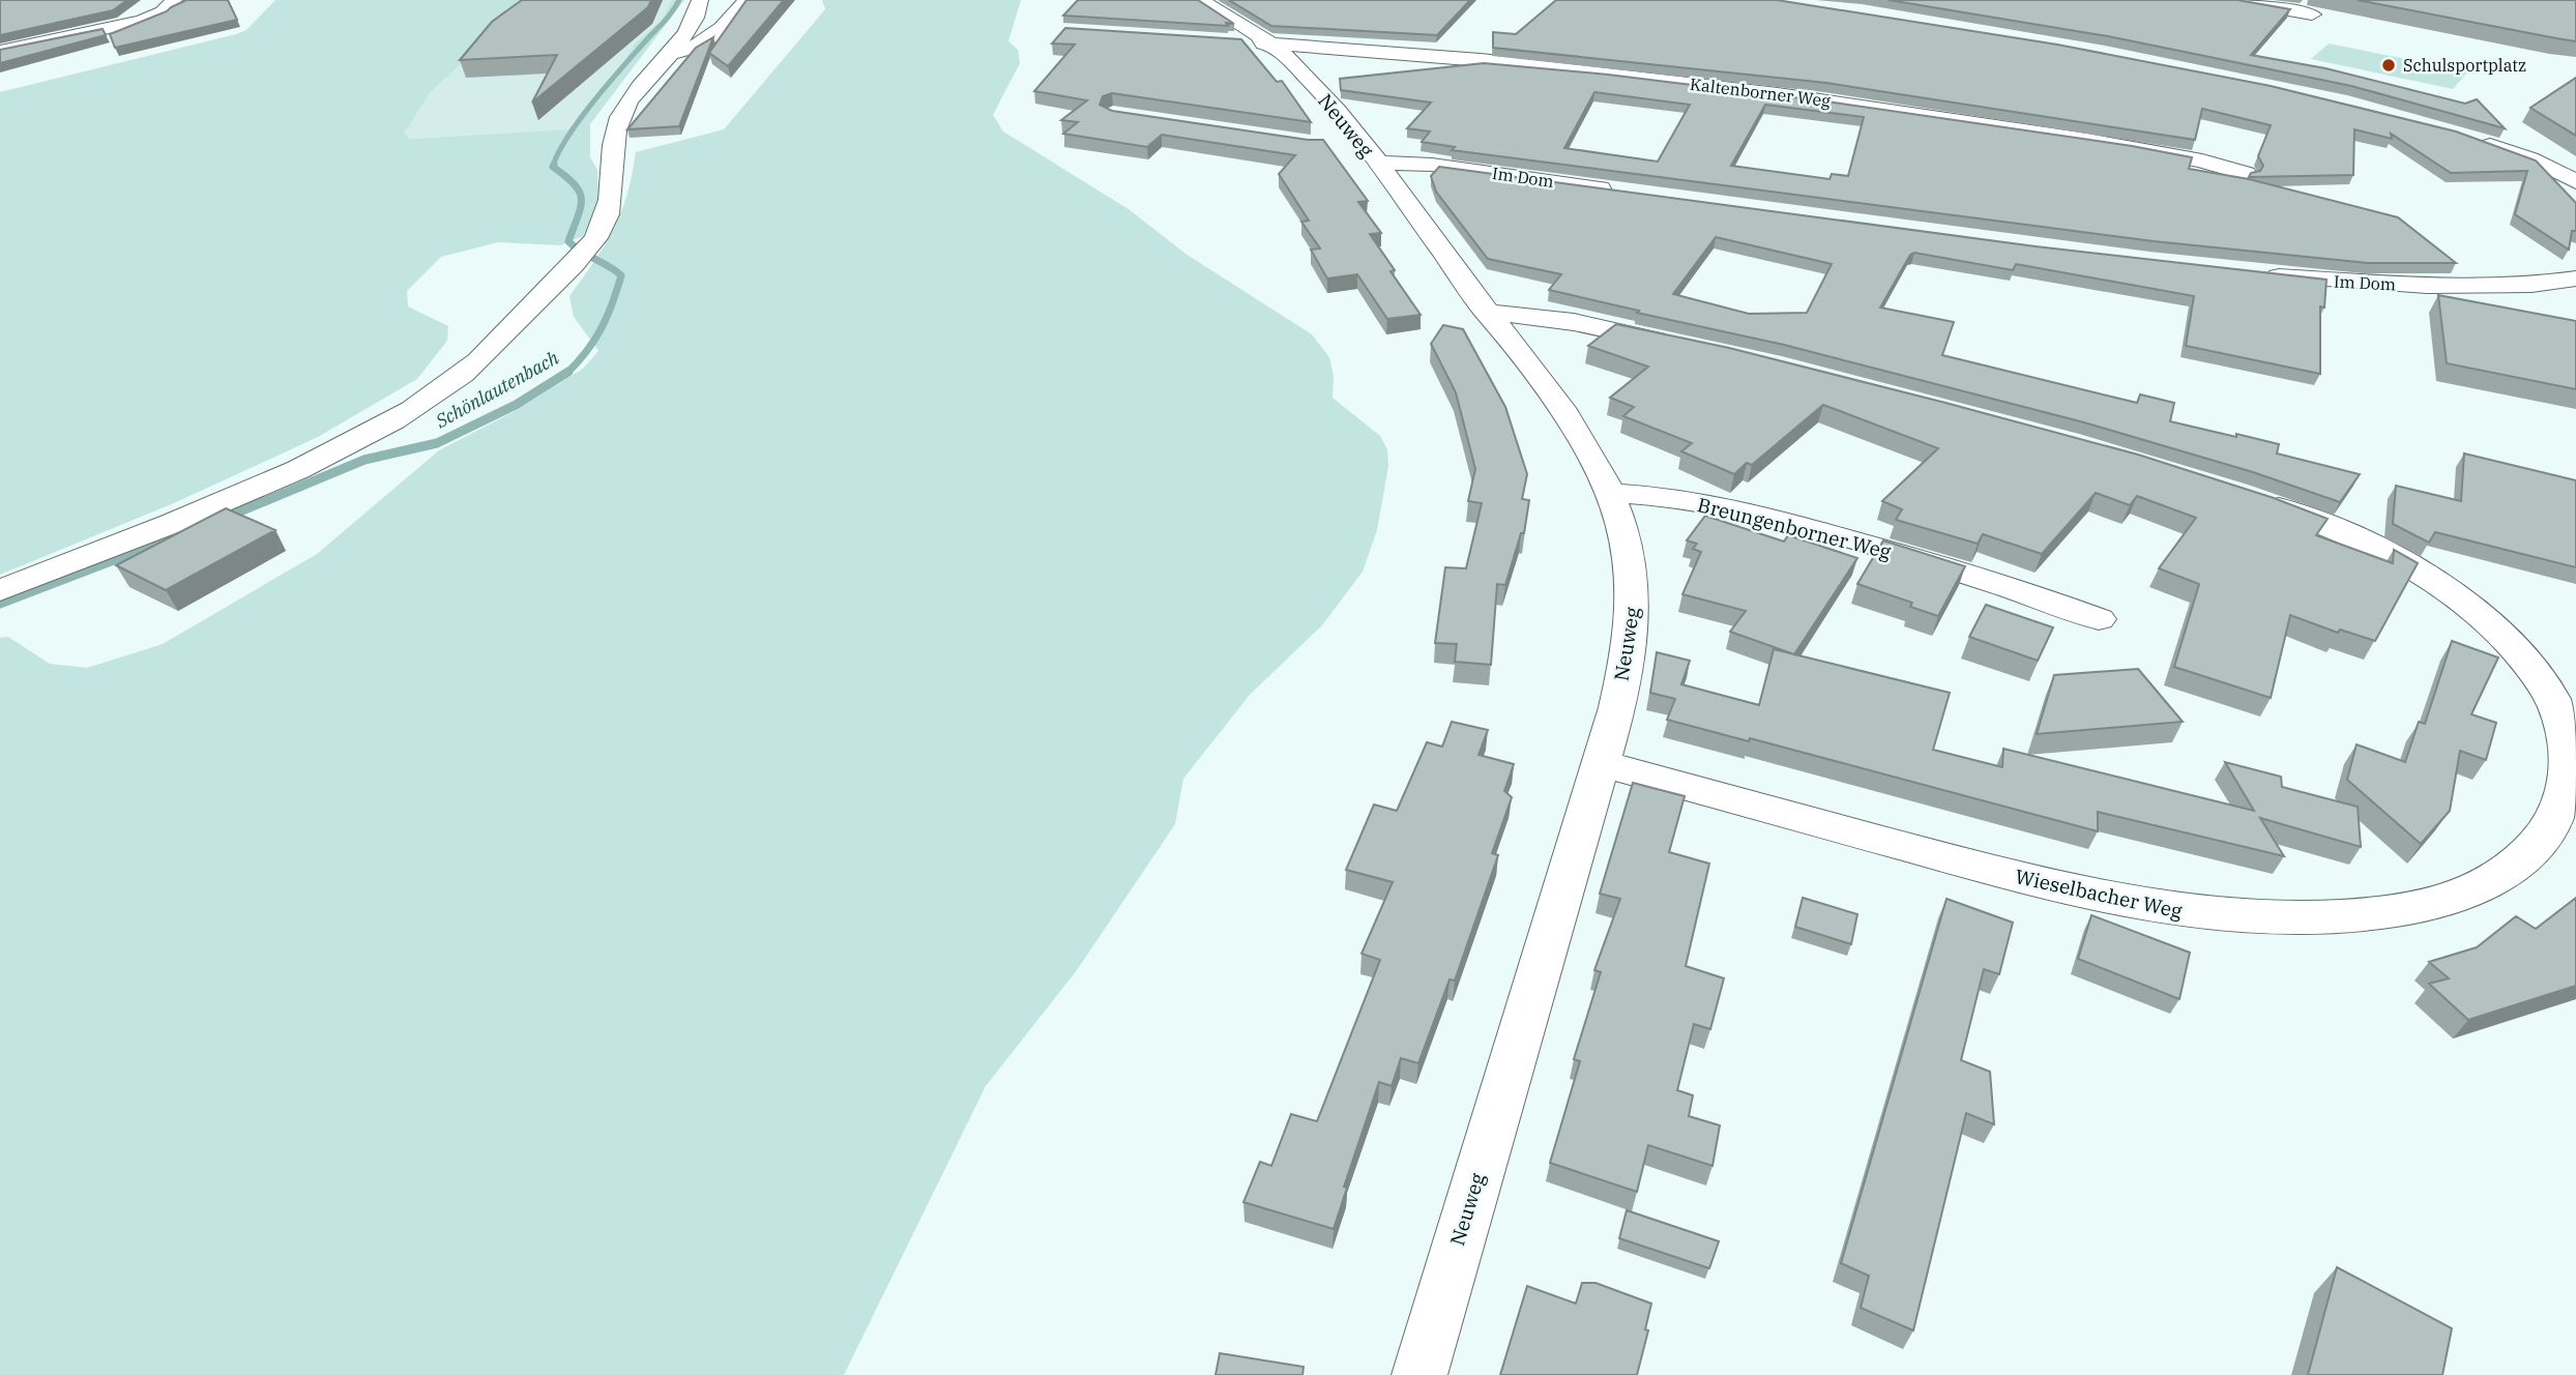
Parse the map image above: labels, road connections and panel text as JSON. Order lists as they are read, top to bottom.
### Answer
{
  "streets": {
    "street": [
      "Kaltenborner Weg",
      "Neuweg",
      "Im Dom",
      "Breungenborner Weg",
      "Wieselbacher Weg"
    ]
  },
  "crossings": [
    ["Kaltenborner Weg", "Neuweg"],
    ["Neuweg", "Im Dom"],
    ["Neuweg", "Breungenborner Weg"],
    ["Neuweg", "Wieselbacher Weg"]
  ],
  "water": ["Schönlautenbach"],
  "places": ["Schulsportplatz"]
}
